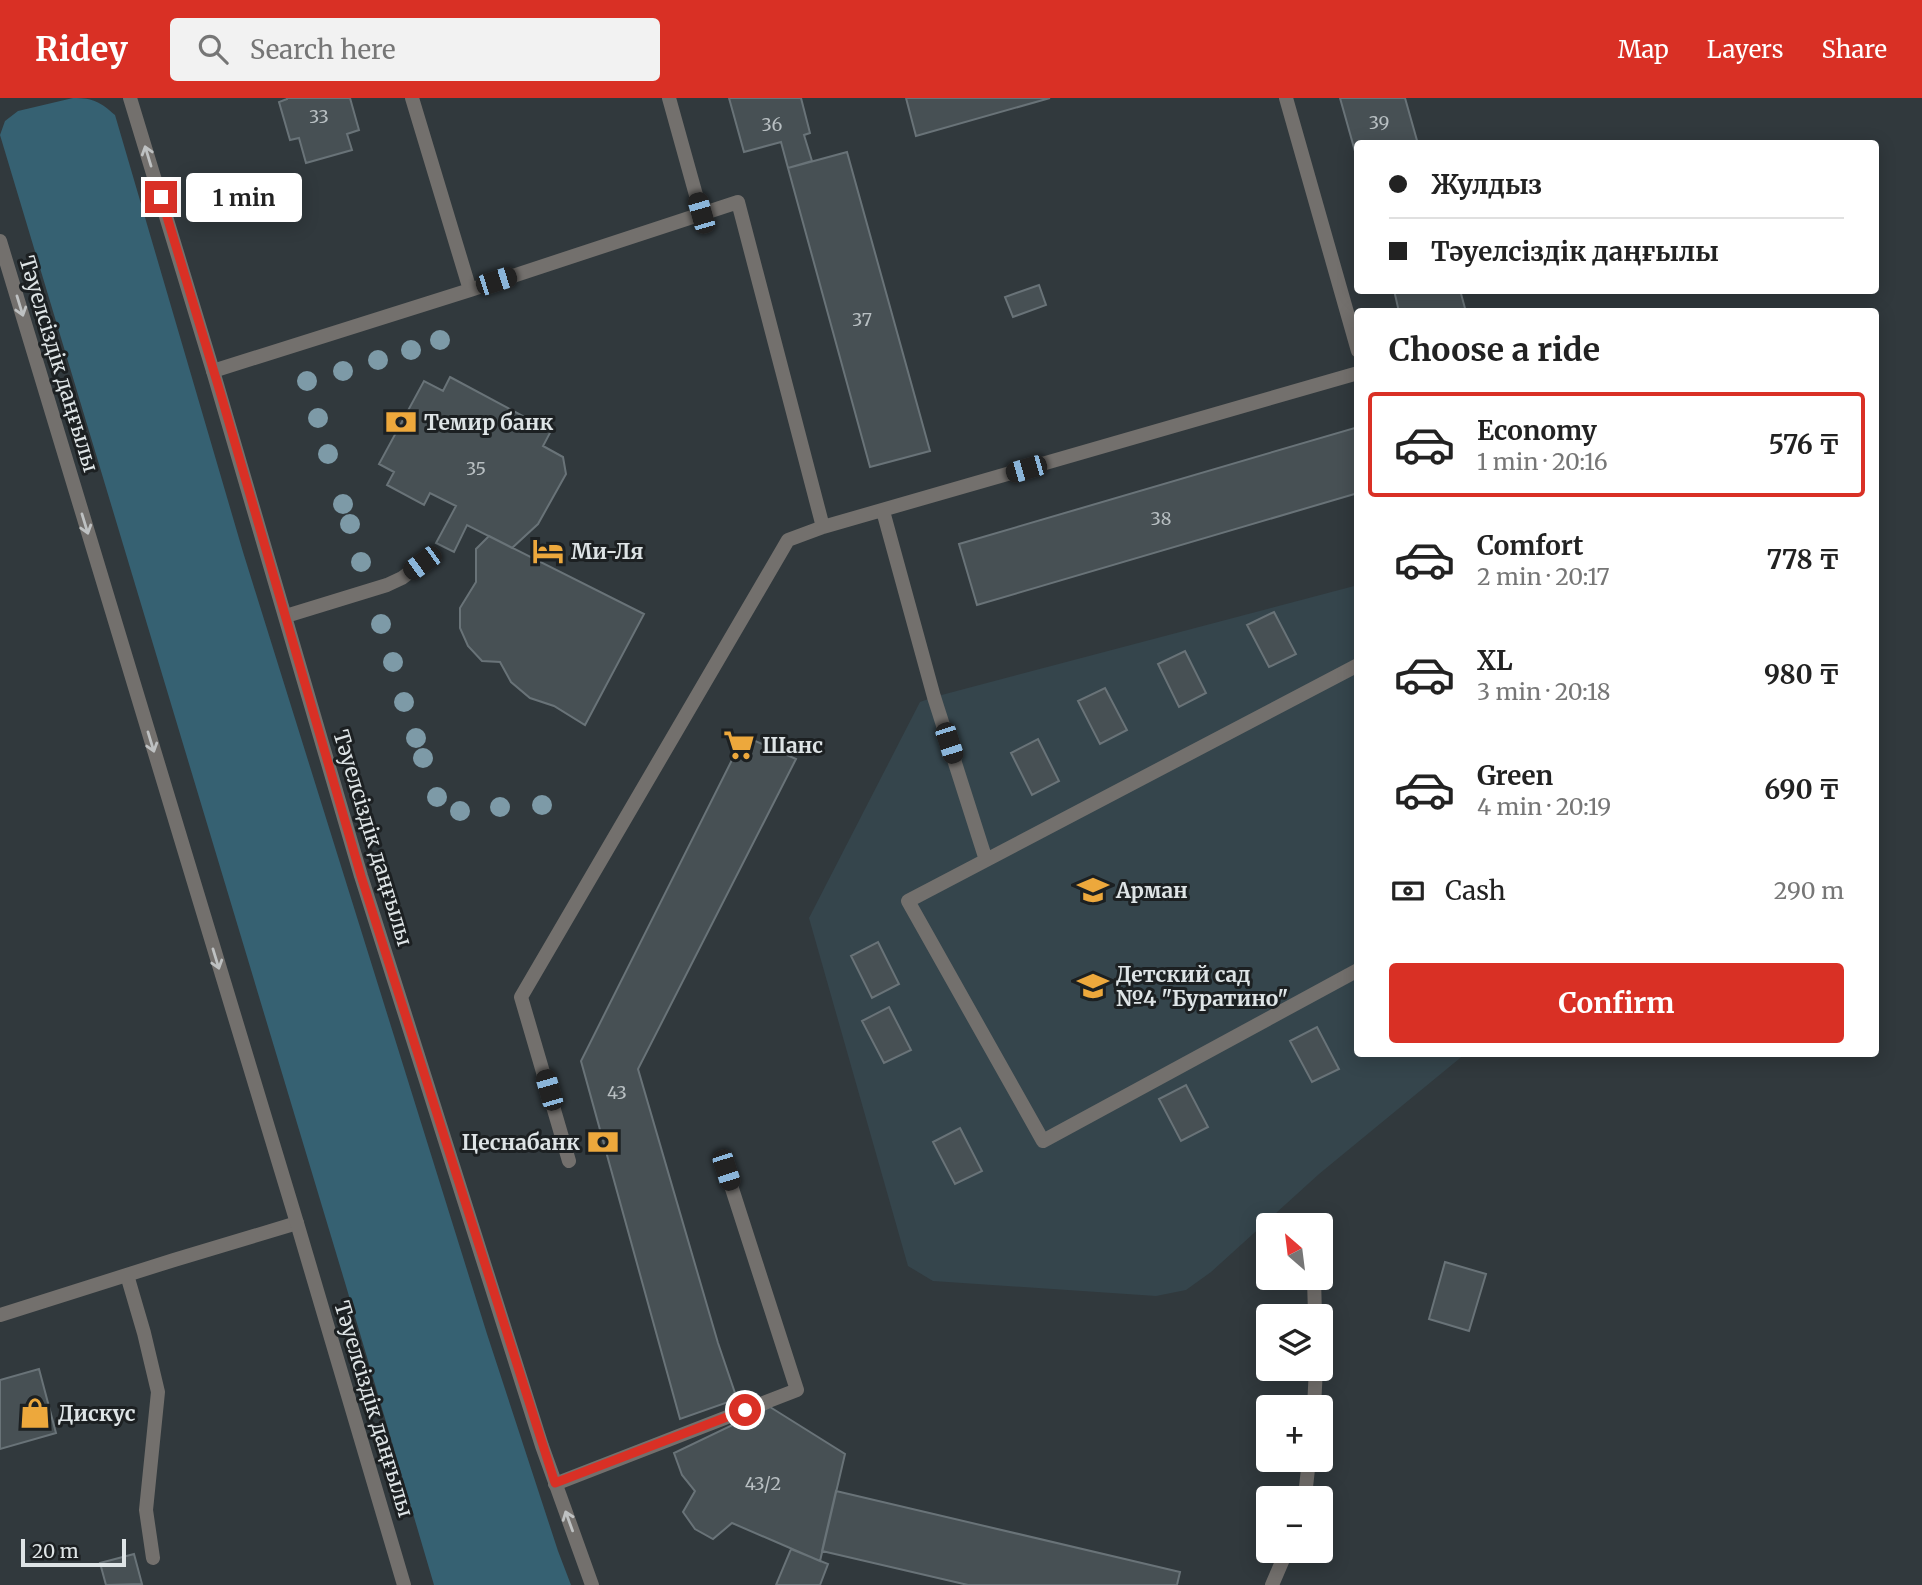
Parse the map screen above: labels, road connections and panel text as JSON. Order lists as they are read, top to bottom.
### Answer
{
  "streets": {
    "street": ["Тәуелсіздік даңғылы"]
  },
  "places": {
    "bank": ["Темир банк", "Цеснабанк"],
    "hotel": ["Ми-Ля"],
    "supermarket": ["Шанс"],
    "school or university": ["Арман", "Детский сад №4 \"Буратино\""],
    "shop": ["Дискус"]
  },
  "house_numbers": [
    "33",
    "39",
    "36",
    "37",
    "35",
    "38",
    "43",
    "43/2"
  ],
  "scale_bar": "20 m",
  "north": "top left",
  "page": {
    "header": "Ridey",
    "search": "Search here",
    "nav": ["Map", "Layers", "Share"],
    "banner": ["Жулдыз", "Тәуелсіздік даңғылы"],
    "bubble": "1 min",
    "heading": "Choose a ride",
    "list": [
      {
        "name": "Economy",
        "note": "1 min · 20:16",
        "value": "576 ₸"
      },
      {
        "name": "Comfort",
        "note": "2 min · 20:17",
        "value": "778 ₸"
      },
      {
        "name": "XL",
        "note": "3 min · 20:18",
        "value": "980 ₸"
      },
      {
        "name": "Green",
        "note": "4 min · 20:19",
        "value": "690 ₸"
      }
    ],
    "pay": ["Cash", "290 m"],
    "buttons": "Confirm",
    "map_buttons": ["+", "−"],
    "scale": "20 m"
  }
}
